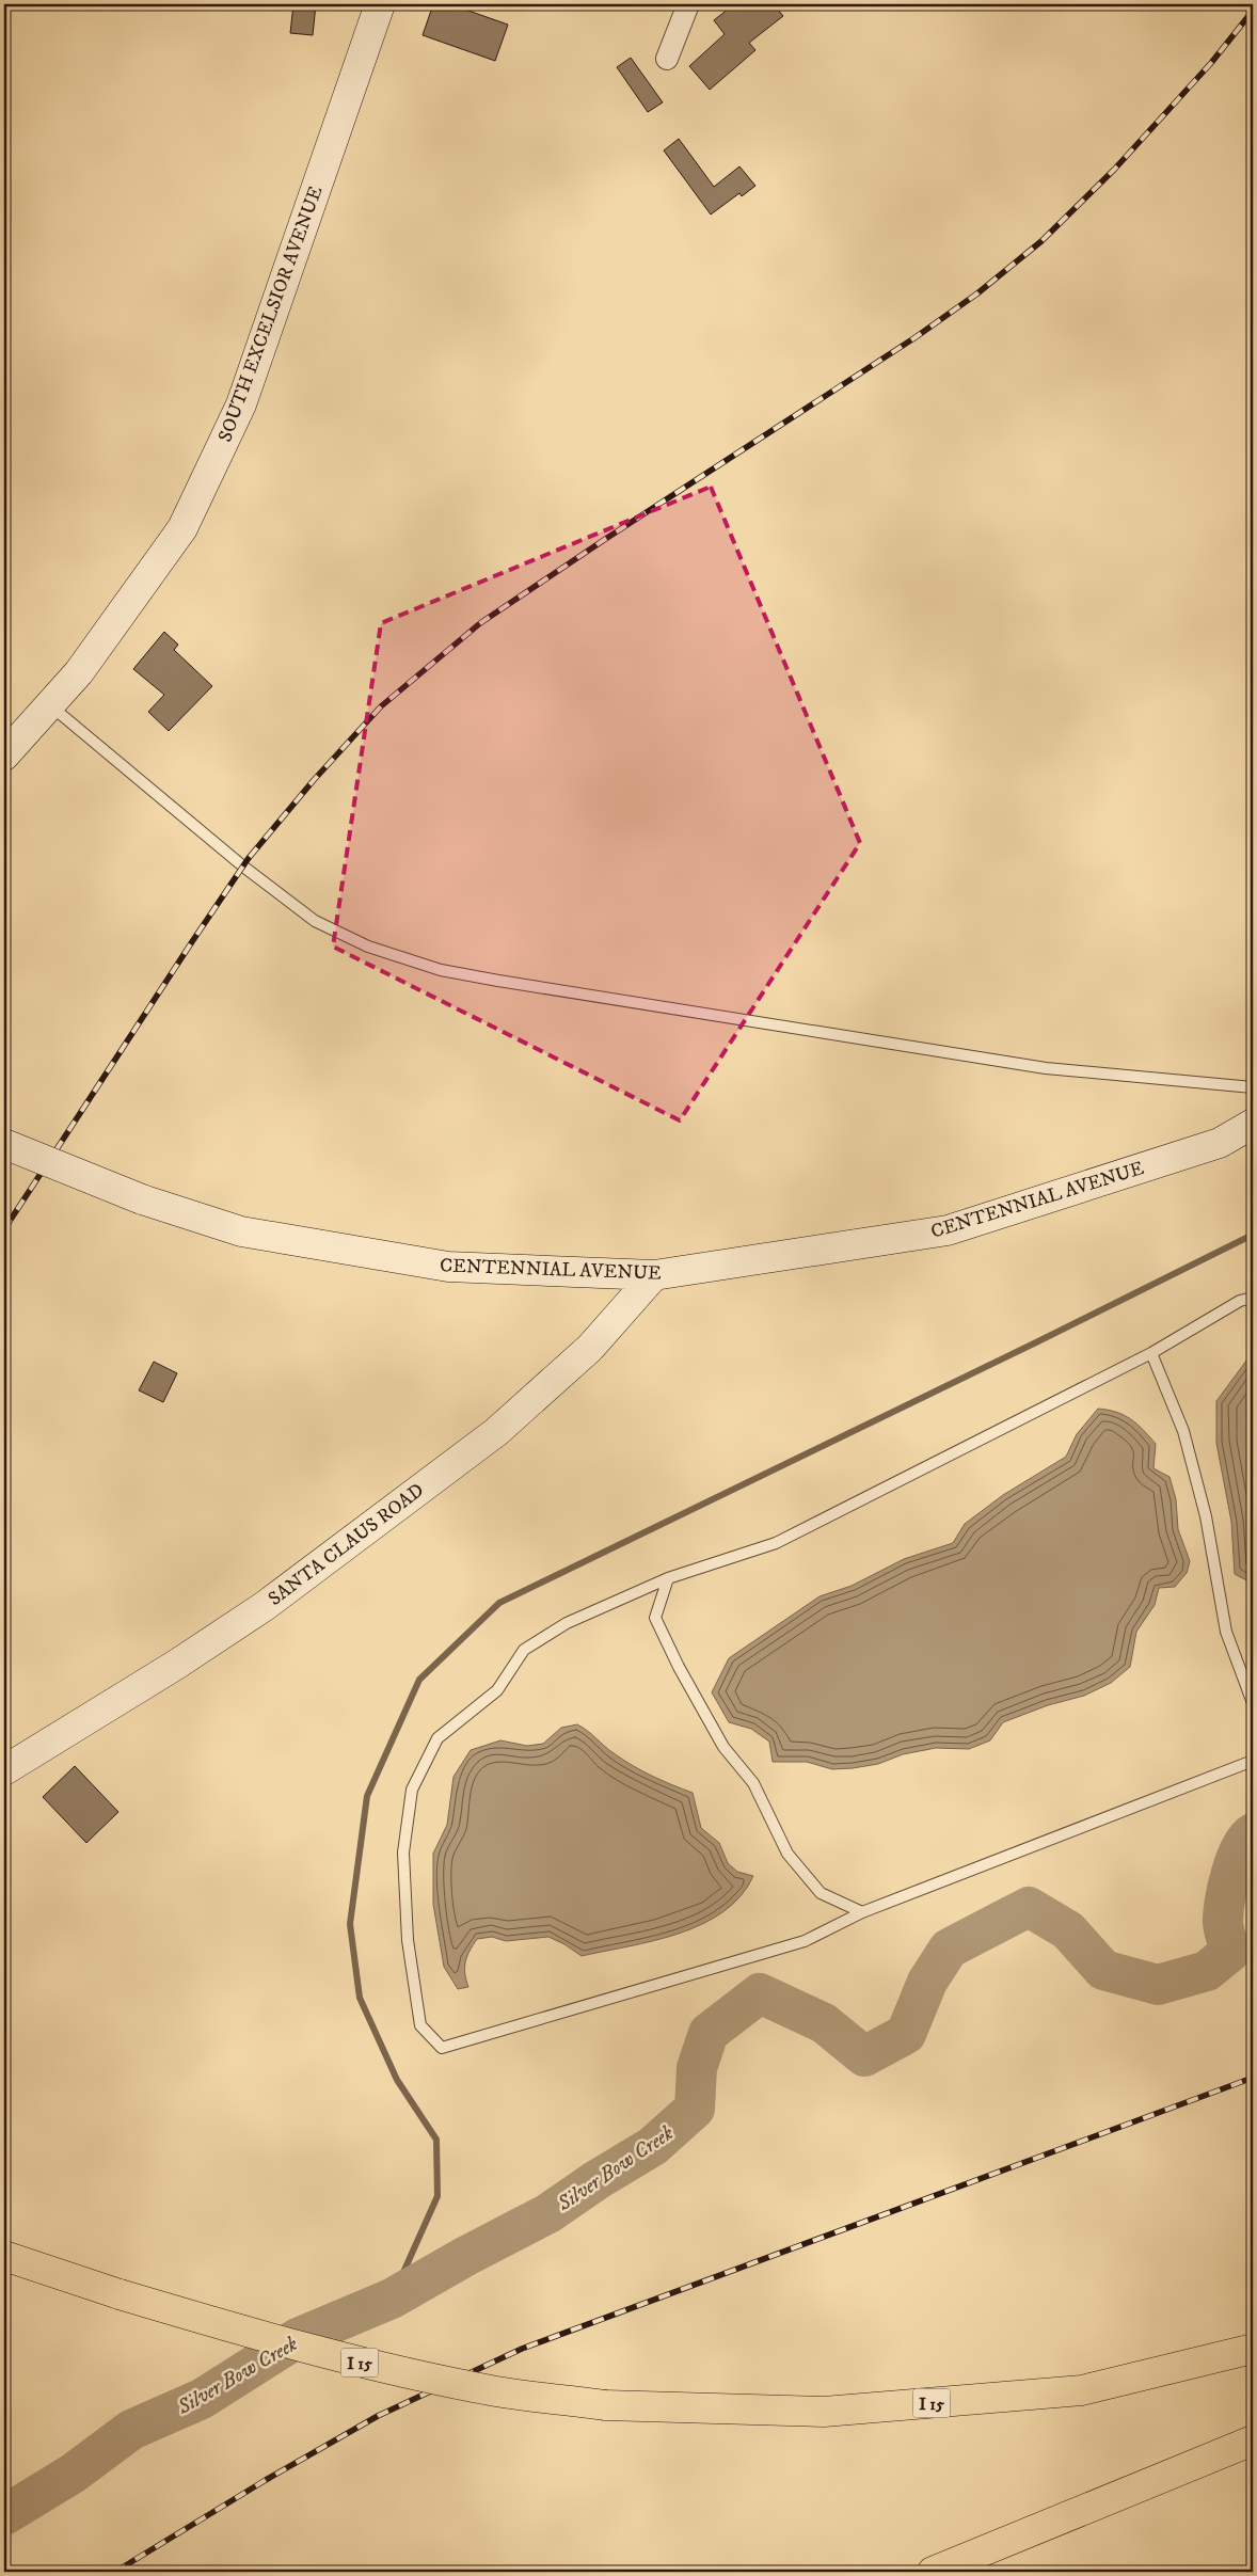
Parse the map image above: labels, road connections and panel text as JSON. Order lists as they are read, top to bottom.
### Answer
{
  "streets": {
    "highway": ["I 15"],
    "street": ["SOUTH EXCELSIOR AVENUE", "CENTENNIAL AVENUE", "SANTA CLAUS ROAD"]
  },
  "crossings": [
    ["CENTENNIAL AVENUE", "SANTA CLAUS ROAD"]
  ],
  "water": ["Silver Bow Creek"]
}
